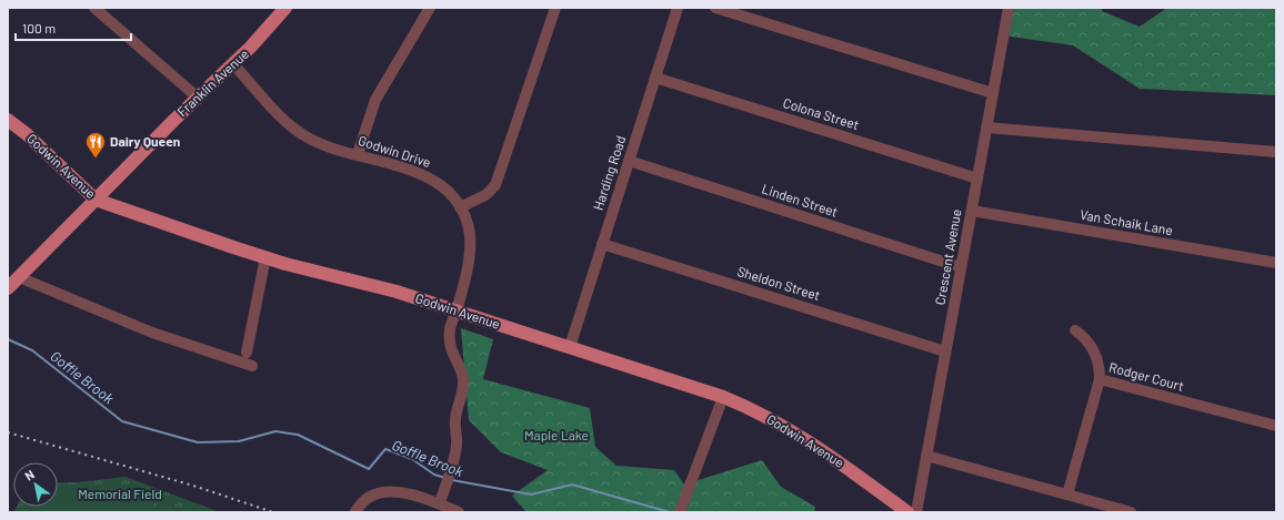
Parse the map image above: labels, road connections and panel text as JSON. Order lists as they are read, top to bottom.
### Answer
{
  "streets": {
    "main road": ["Franklin Avenue", "Godwin Avenue"],
    "street": [
      "Colona Street",
      "Godwin Drive",
      "Harding Road",
      "Linden Street",
      "Van Schaik Lane",
      "Crescent Avenue",
      "Sheldon Street",
      "Rodger Court"
    ]
  },
  "crossings": [
    ["Franklin Avenue", "Godwin Drive"],
    ["Franklin Avenue", "Godwin Avenue"],
    ["Colona Street", "Harding Road"],
    ["Colona Street", "Crescent Avenue"],
    ["Godwin Drive", "Godwin Avenue"],
    ["Godwin Avenue", "Harding Road"],
    ["Harding Road", "Linden Street"],
    ["Harding Road", "Sheldon Street"],
    ["Linden Street", "Crescent Avenue"],
    ["Van Schaik Lane", "Crescent Avenue"],
    ["Crescent Avenue", "Sheldon Street"]
  ],
  "water": ["Goffle Brook"],
  "parks": ["Maple Lake", "Memorial Field"],
  "places": {
    "restaurant": ["Dairy Queen"]
  },
  "scale_bar": "100 m",
  "north": "top left"
}
